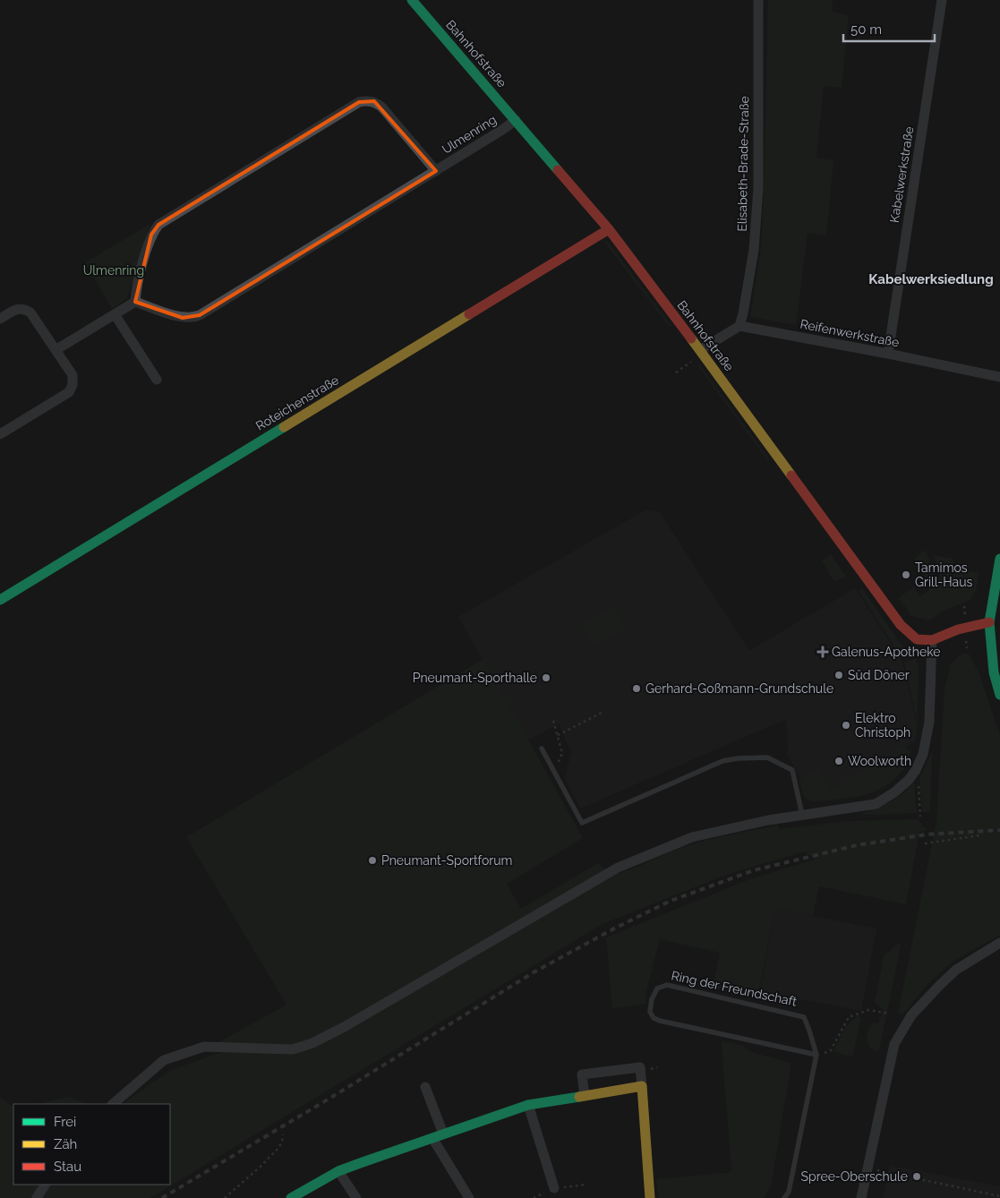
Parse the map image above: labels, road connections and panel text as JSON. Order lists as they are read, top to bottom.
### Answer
{
  "streets": {
    "street": [
      "Bahnhofstraße",
      "Ulmenring",
      "Elisabeth-Brade-Straße",
      "Kabelwerkstraße",
      "Reifenwerkstraße",
      "Roteichenstraße"
    ],
    "lane": ["Ring der Freundschaft"]
  },
  "crossings": [
    ["Bahnhofstraße", "Ulmenring"],
    ["Bahnhofstraße", "Roteichenstraße"],
    ["Elisabeth-Brade-Straße", "Reifenwerkstraße"],
    ["Kabelwerkstraße", "Reifenwerkstraße"]
  ],
  "districts": ["Kabelwerksiedlung"],
  "parks": ["Ulmenring"],
  "places": {
    "other": [
      "Tamimos Grill-Haus",
      "Süd Döner",
      "Pneumant-Sporthalle",
      "Gerhard-Goßmann-Grundschule",
      "Elektro Christoph",
      "Woolworth",
      "Pneumant-Sportforum",
      "Spree-Oberschule"
    ],
    "health": ["Galenus-Apotheke"]
  },
  "legend": ["Frei", "Zäh", "Stau"],
  "scale_bar": "50 m"
}
